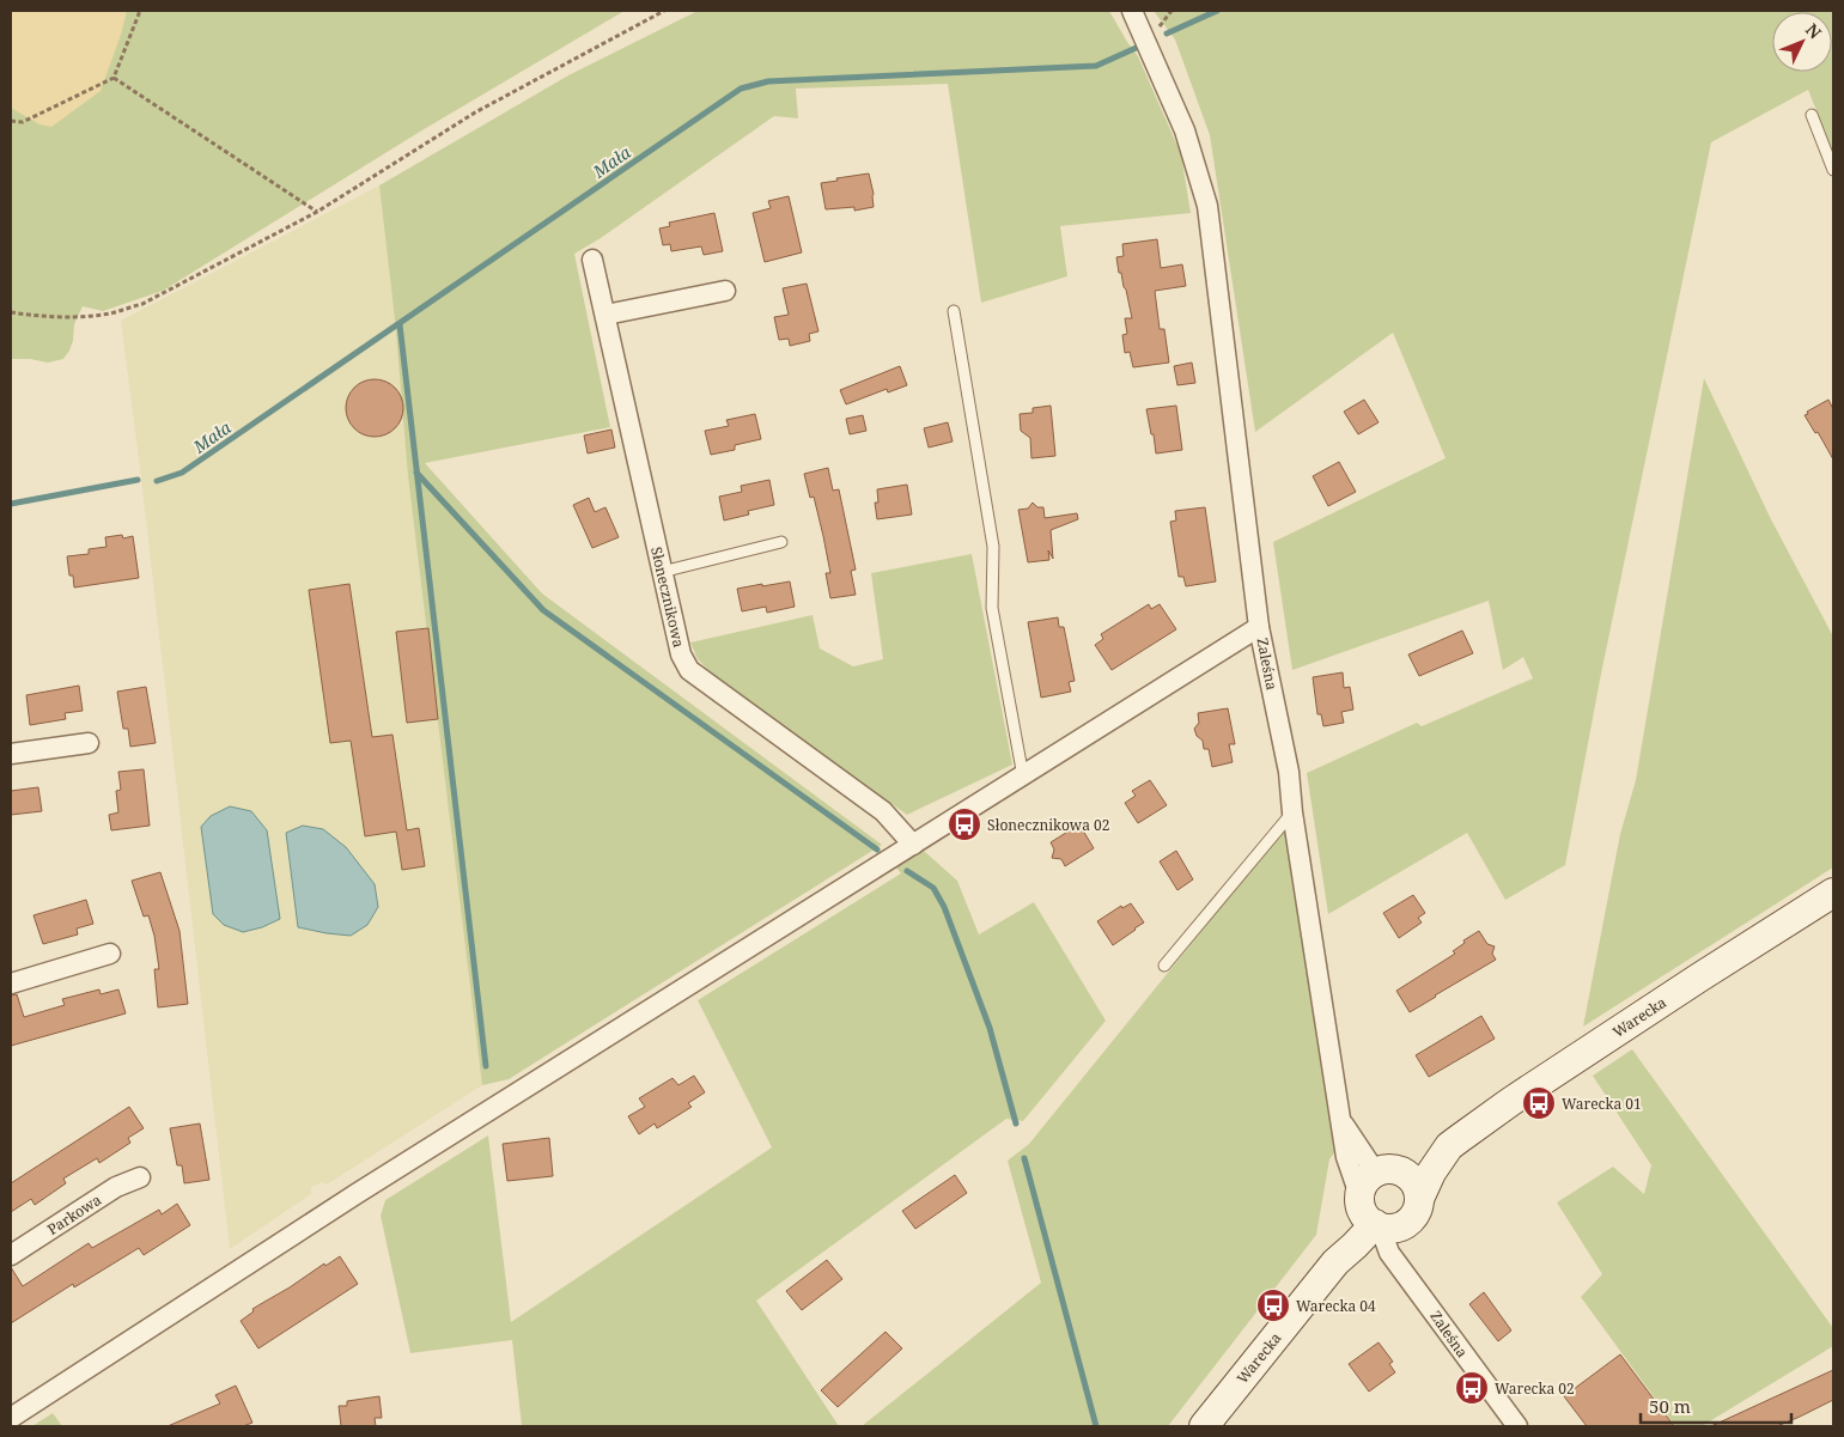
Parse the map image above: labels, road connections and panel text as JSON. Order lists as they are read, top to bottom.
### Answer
{
  "streets": {
    "street": [
      "Słonecznikowa",
      "Zaleśna",
      "Warecka",
      "Parkowa"
    ]
  },
  "crossings": [
    ["Zaleśna", "Warecka"]
  ],
  "water": ["Mała"],
  "places": {
    "bus stop": [
      "Słonecznikowa 02",
      "Warecka 01",
      "Warecka 04",
      "Warecka 02"
    ]
  },
  "scale_bar": "50 m",
  "north": "top right"
}
